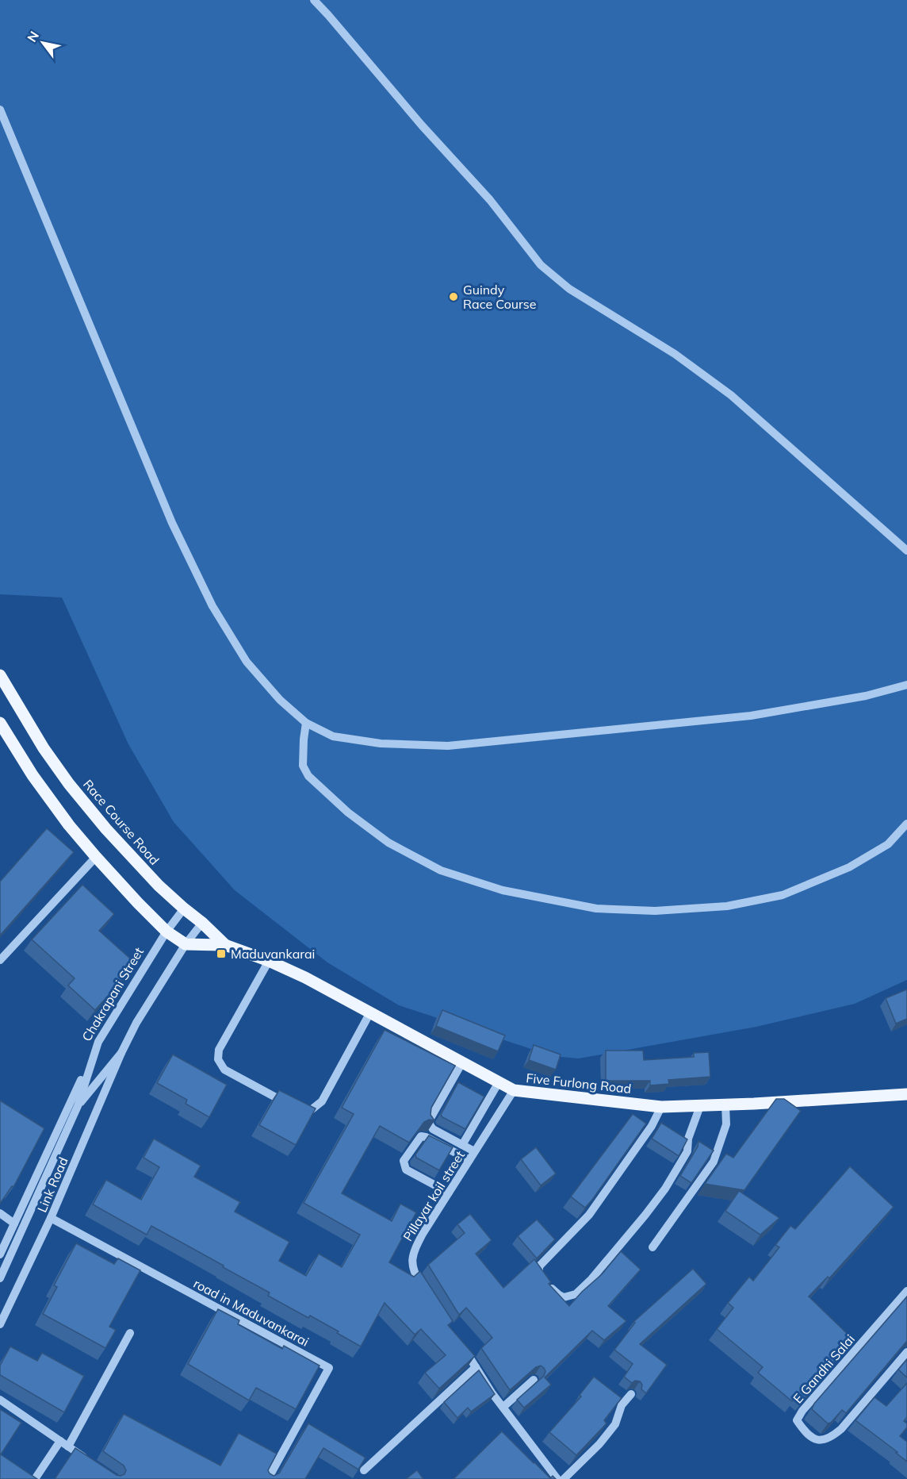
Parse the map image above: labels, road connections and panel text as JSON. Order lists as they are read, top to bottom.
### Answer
{
  "streets": {
    "main road": ["Race Course Road", "Five Furlong Road"],
    "street": [
      "Chakrapani Street",
      "Link Road",
      "Pillayar koil street",
      "road in Maduvankarai",
      "E Gandhi Salai"
    ]
  },
  "crossings": [
    ["Race Course Road", "Chakrapani Street"],
    ["Race Course Road", "Five Furlong Road"],
    ["Chakrapani Street", "Five Furlong Road"],
    ["Chakrapani Street", "Link Road"],
    ["Five Furlong Road", "Pillayar koil street"],
    ["Link Road", "road in Maduvankarai"]
  ],
  "places": {
    "other": ["Guindy Race Course"],
    "transit": ["Maduvankarai"]
  },
  "north": "top left"
}
